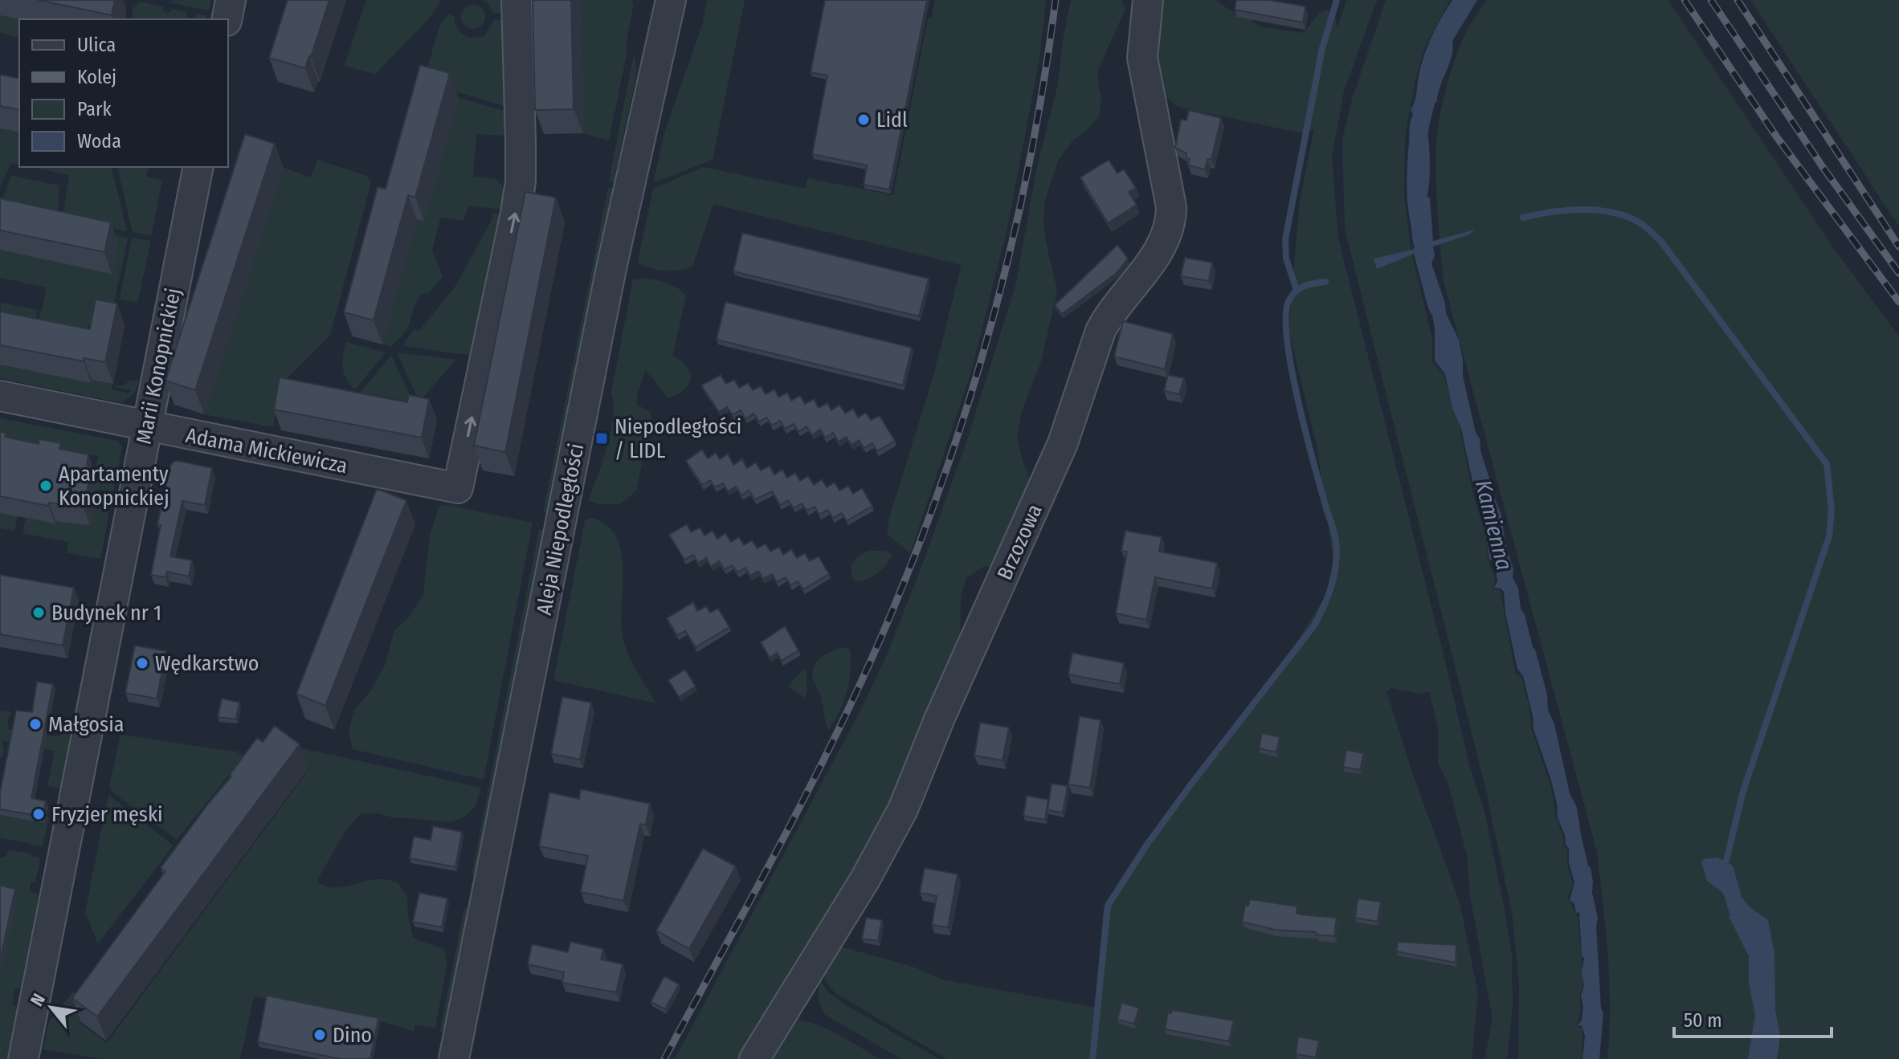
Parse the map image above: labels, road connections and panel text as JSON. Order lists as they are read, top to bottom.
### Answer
{
  "streets": {
    "street": [
      "Marii Konopnickiej",
      "Adama Mickiewicza",
      "Aleja Niepodległości",
      "Brzozowa"
    ]
  },
  "crossings": [
    ["Marii Konopnickiej", "Adama Mickiewicza"]
  ],
  "water": ["Kamienna"],
  "places": {
    "other": [
      "Lidl",
      "Apartamenty Konopnickiej",
      "Budynek nr 1",
      "Wędkarstwo",
      "Małgosia",
      "Fryzjer męski",
      "Dino"
    ],
    "transit": ["Niepodległości / LIDL"]
  },
  "legend": [
    "Ulica",
    "Kolej",
    "Park",
    "Woda"
  ],
  "scale_bar": "50 m",
  "north": "top left"
}
